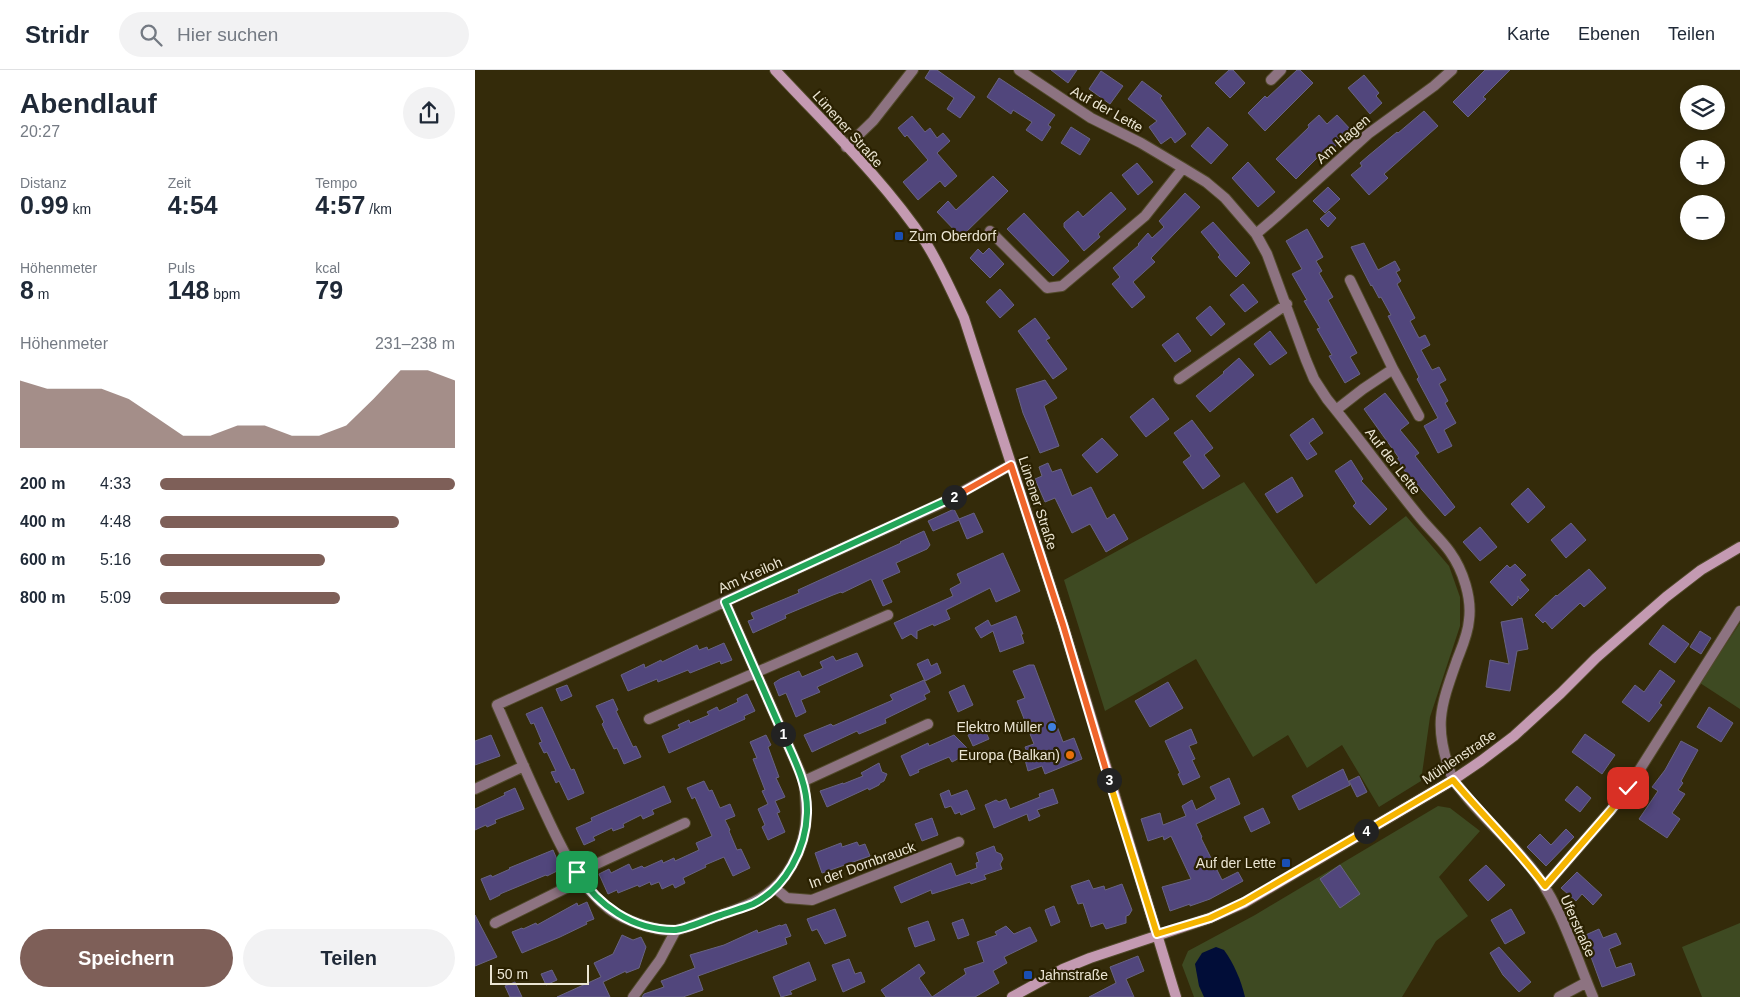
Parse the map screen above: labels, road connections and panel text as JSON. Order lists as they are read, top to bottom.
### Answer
{
  "streets": {
    "main road": ["Lünener Straße", "Mühlenstraße"],
    "street": [
      "Auf der Lette",
      "Am Hagen",
      "Am Kreiloh",
      "In der Dornbrauck",
      "Uferstraße"
    ]
  },
  "crossings": [
    ["Auf der Lette", "Am Hagen"],
    ["Auf der Lette", "Mühlenstraße"],
    ["Auf der Lette", "Uferstraße"],
    ["Lünener Straße", "Am Kreiloh"],
    ["Lünener Straße", "Mühlenstraße"],
    ["Am Kreiloh", "In der Dornbrauck"],
    ["Mühlenstraße", "Uferstraße"]
  ],
  "places": {
    "transit": ["Zum Oberdorf", "Auf der Lette", "Jahnstraße"],
    "other": ["Elektro Müller", "Europa (Balkan)"]
  },
  "scale_bar": "50 m",
  "page": {
    "header": "Stridr",
    "search": "Hier suchen",
    "nav": ["Karte", "Ebenen", "Teilen"],
    "heading": ["Abendlauf", "20:27"],
    "map_buttons": ["+", "−"],
    "stats": [
      ["Distanz", "0.99 km"],
      ["Zeit", "4:54"],
      ["Tempo", "4:57 /km"],
      ["Höhenmeter", "8 m"],
      ["Puls", "148 bpm"],
      ["kcal", "79"]
    ],
    "chart": ["Höhenmeter", "231–238 m"],
    "list": [
      {
        "name": "200 m",
        "note": "4:33"
      },
      {
        "name": "400 m",
        "note": "4:48"
      },
      {
        "name": "600 m",
        "note": "5:16"
      },
      {
        "name": "800 m",
        "note": "5:09"
      }
    ],
    "pins": [
      "2",
      "1",
      "3",
      "4"
    ],
    "buttons": ["Speichern", "Teilen"],
    "scale": "50 m"
  }
}
